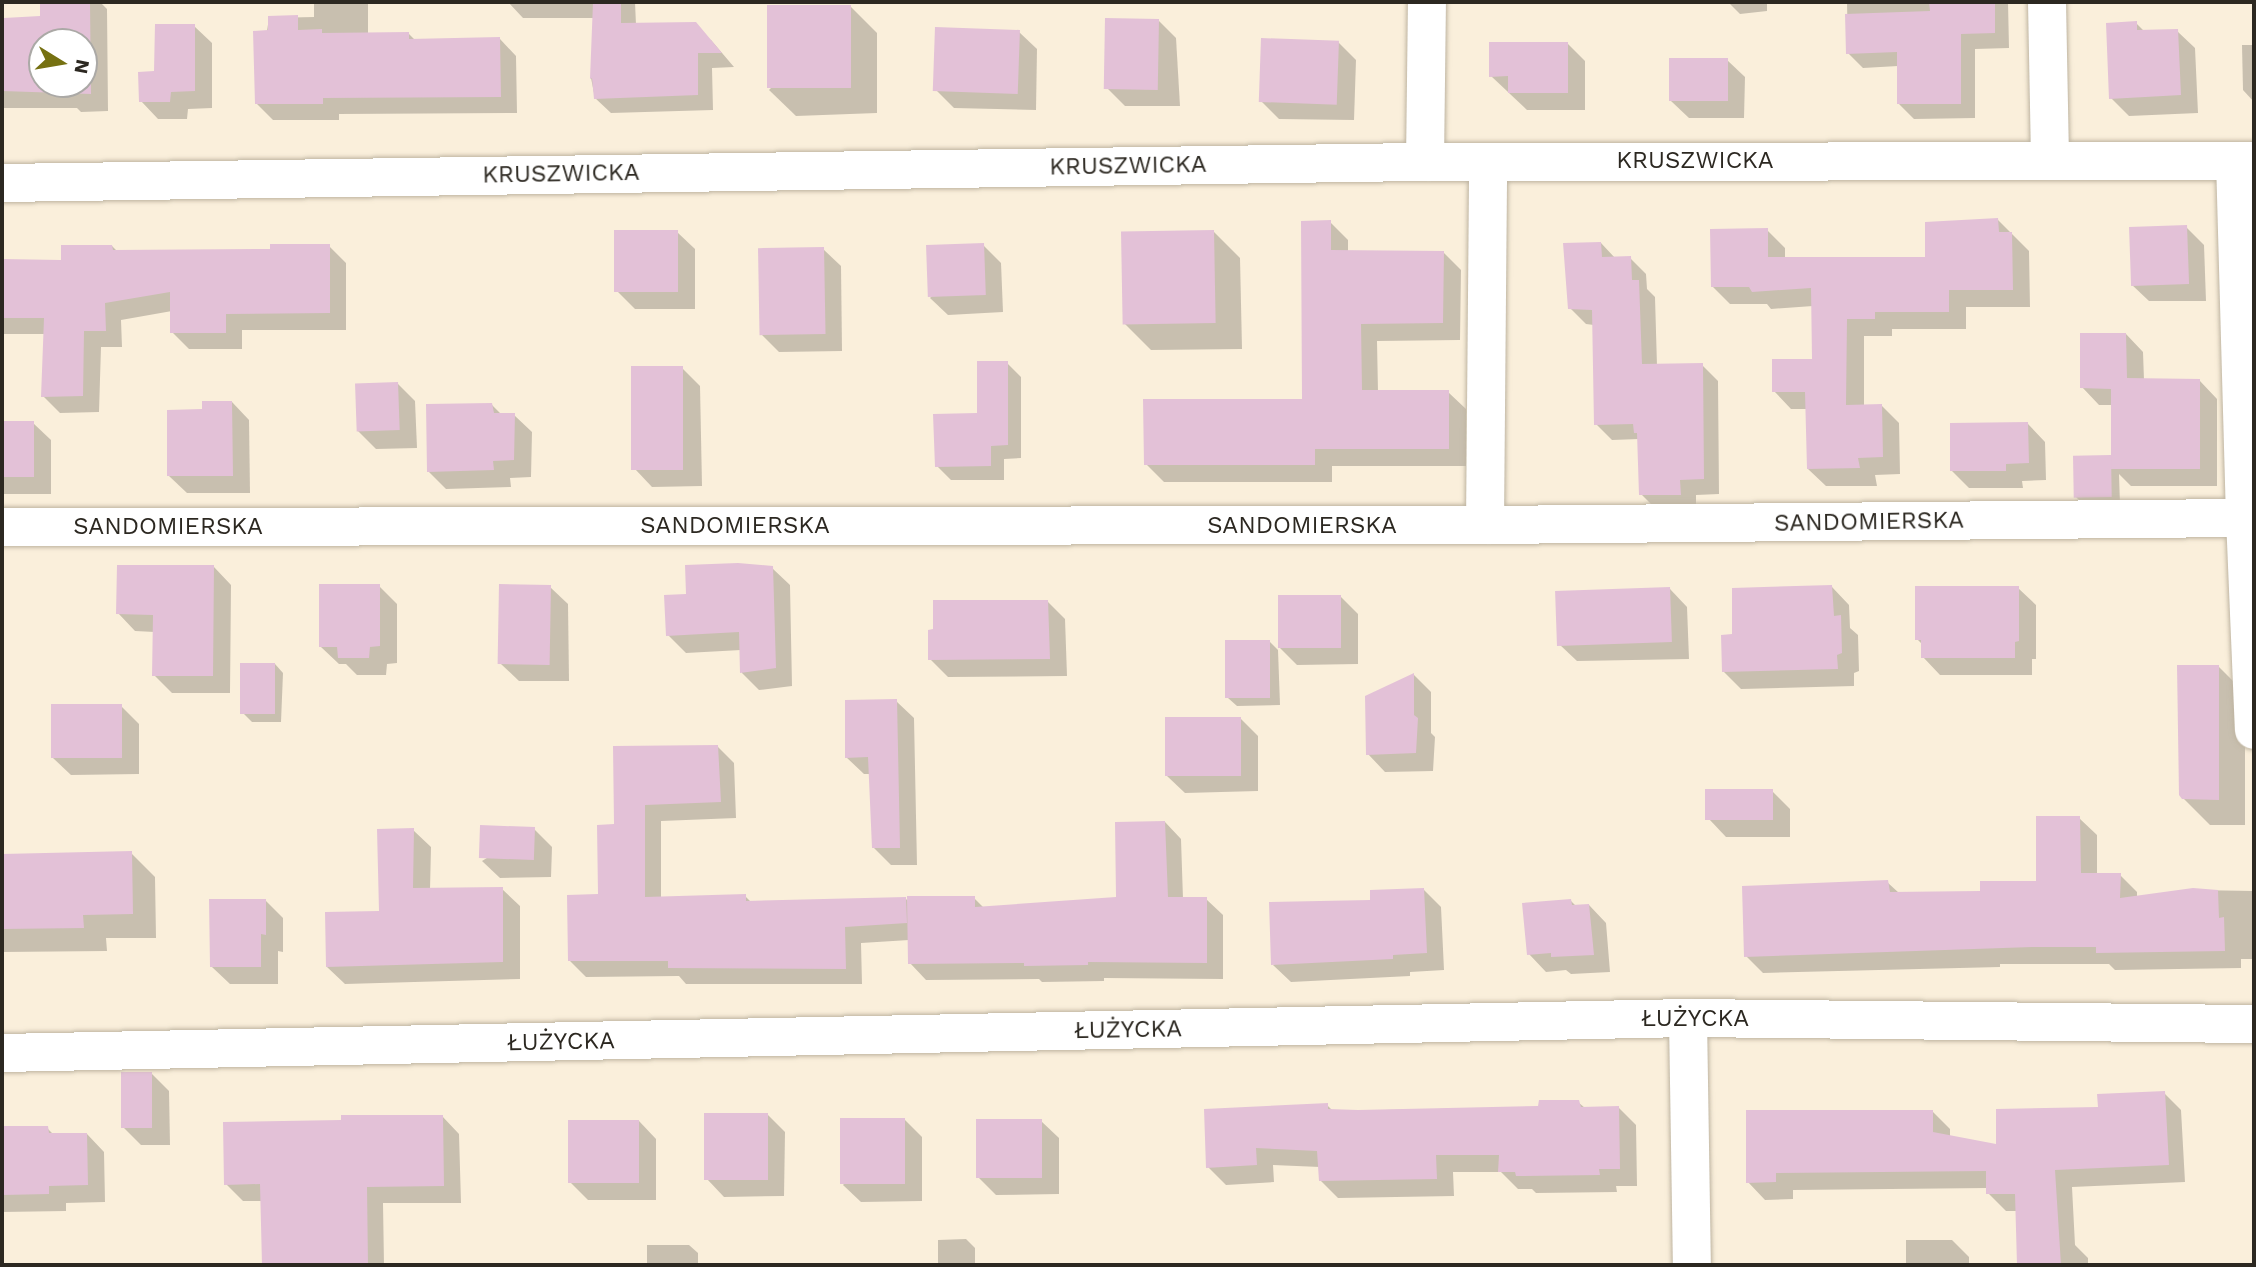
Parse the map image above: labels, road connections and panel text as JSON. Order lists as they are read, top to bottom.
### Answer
{
  "streets": {
    "street": ["KRUSZWICKA", "SANDOMIERSKA", "ŁUŻYCKA"]
  },
  "north": "right"
}
